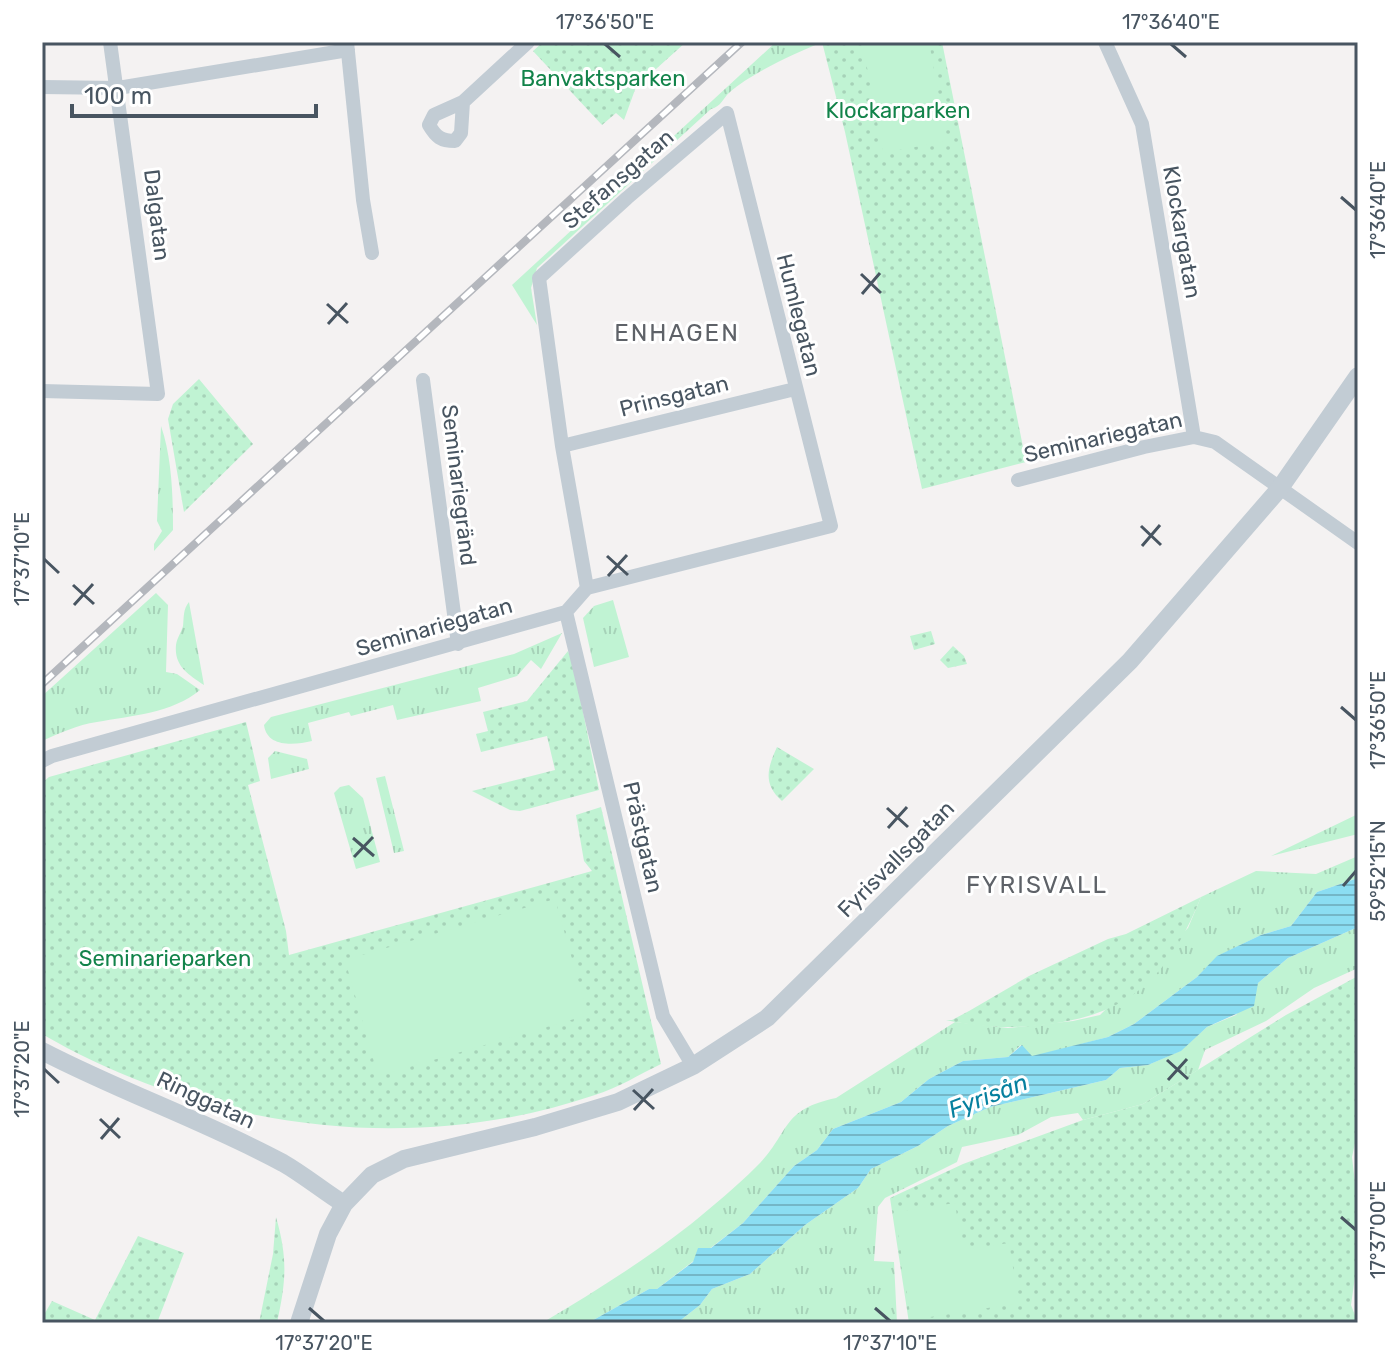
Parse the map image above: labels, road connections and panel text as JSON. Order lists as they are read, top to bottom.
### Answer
{
  "streets": {
    "street": [
      "Stefansgatan",
      "Dalgatan",
      "Klockargatan",
      "Humlegatan",
      "Prinsgatan",
      "Seminariegatan",
      "Seminariegränd",
      "Prästgatan",
      "Fyrisvallsgatan",
      "Ringgatan"
    ]
  },
  "crossings": [
    ["Stefansgatan", "Humlegatan"],
    ["Stefansgatan", "Prinsgatan"],
    ["Klockargatan", "Seminariegatan"],
    ["Humlegatan", "Prinsgatan"],
    ["Seminariegatan", "Seminariegränd"],
    ["Seminariegatan", "Prästgatan"],
    ["Seminariegatan", "Fyrisvallsgatan"],
    ["Prästgatan", "Fyrisvallsgatan"],
    ["Fyrisvallsgatan", "Ringgatan"]
  ],
  "districts": ["ENHAGEN", "FYRISVALL"],
  "water": ["Fyrisån"],
  "parks": ["Banvaktsparken", "Klockarparken", "Seminarieparken"],
  "scale_bar": "100 m",
  "coordinates": [
    "17°36'50\"E",
    "17°36'40\"E",
    "17°37'10\"E",
    "59°52'15\"N",
    "17°37'20\"E",
    "17°37'00\"E"
  ]
}
